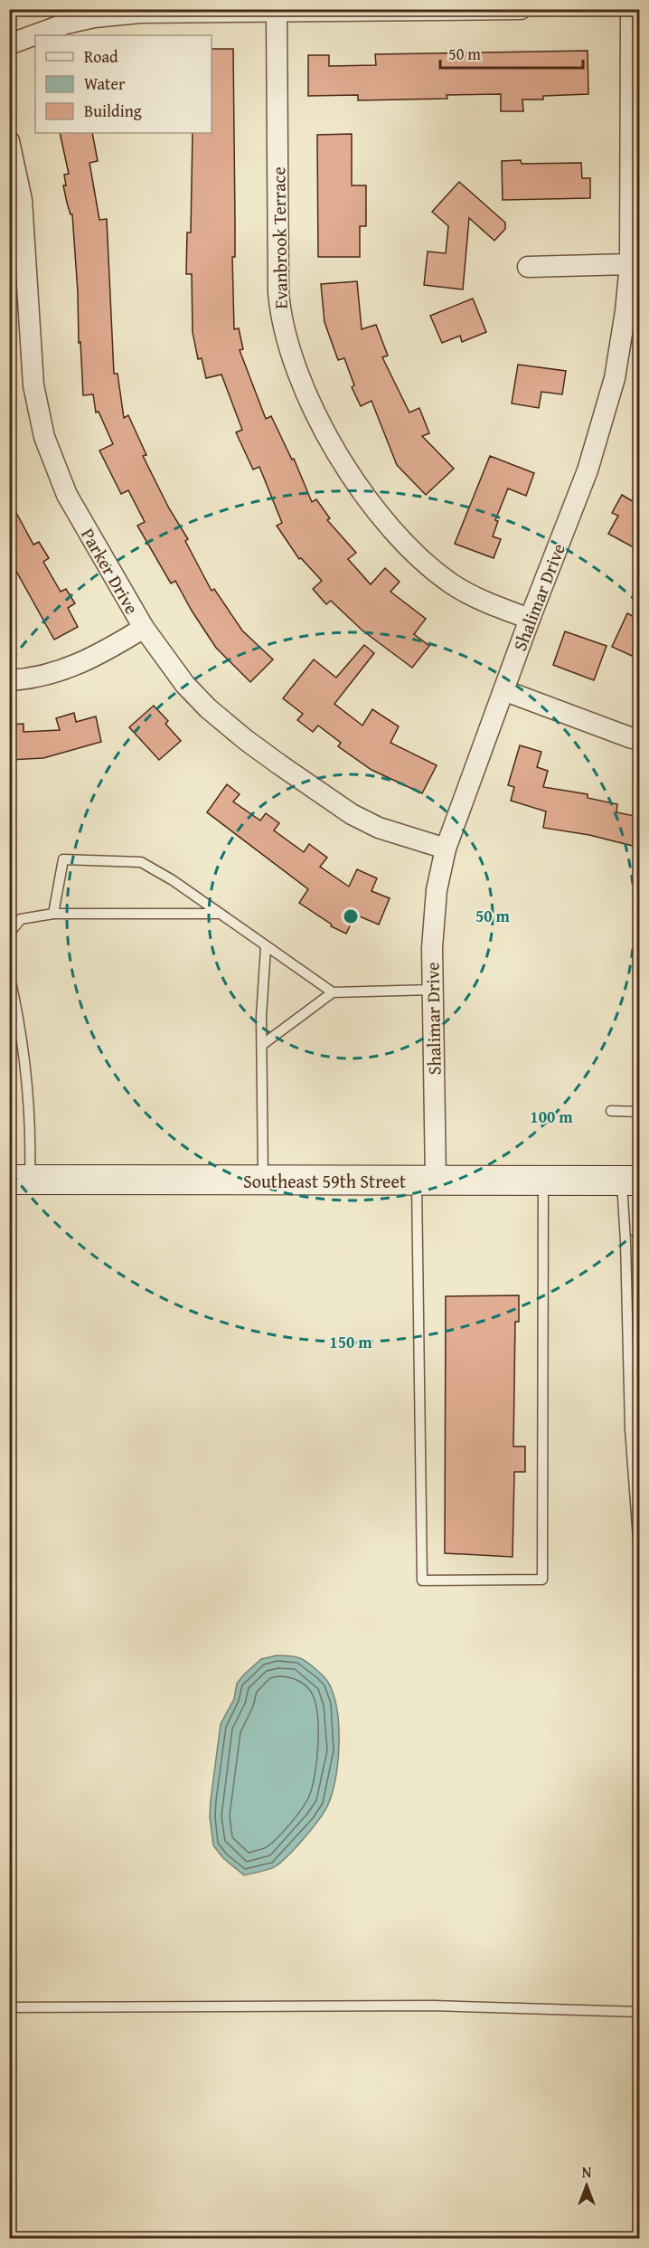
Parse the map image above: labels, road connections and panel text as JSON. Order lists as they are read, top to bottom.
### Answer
{
  "streets": {
    "main road": ["Southeast 59th Street"],
    "street": ["Evanbrook Terrace", "Parker Drive", "Shalimar Drive"]
  },
  "crossings": [
    ["Evanbrook Terrace", "Shalimar Drive"],
    ["Parker Drive", "Shalimar Drive"],
    ["Shalimar Drive", "Southeast 59th Street"]
  ],
  "legend": ["Road", "Water", "Building"],
  "scale_bar": "50 m",
  "north": "top",
  "rings": ["50 m", "100 m", "150 m"]
}
